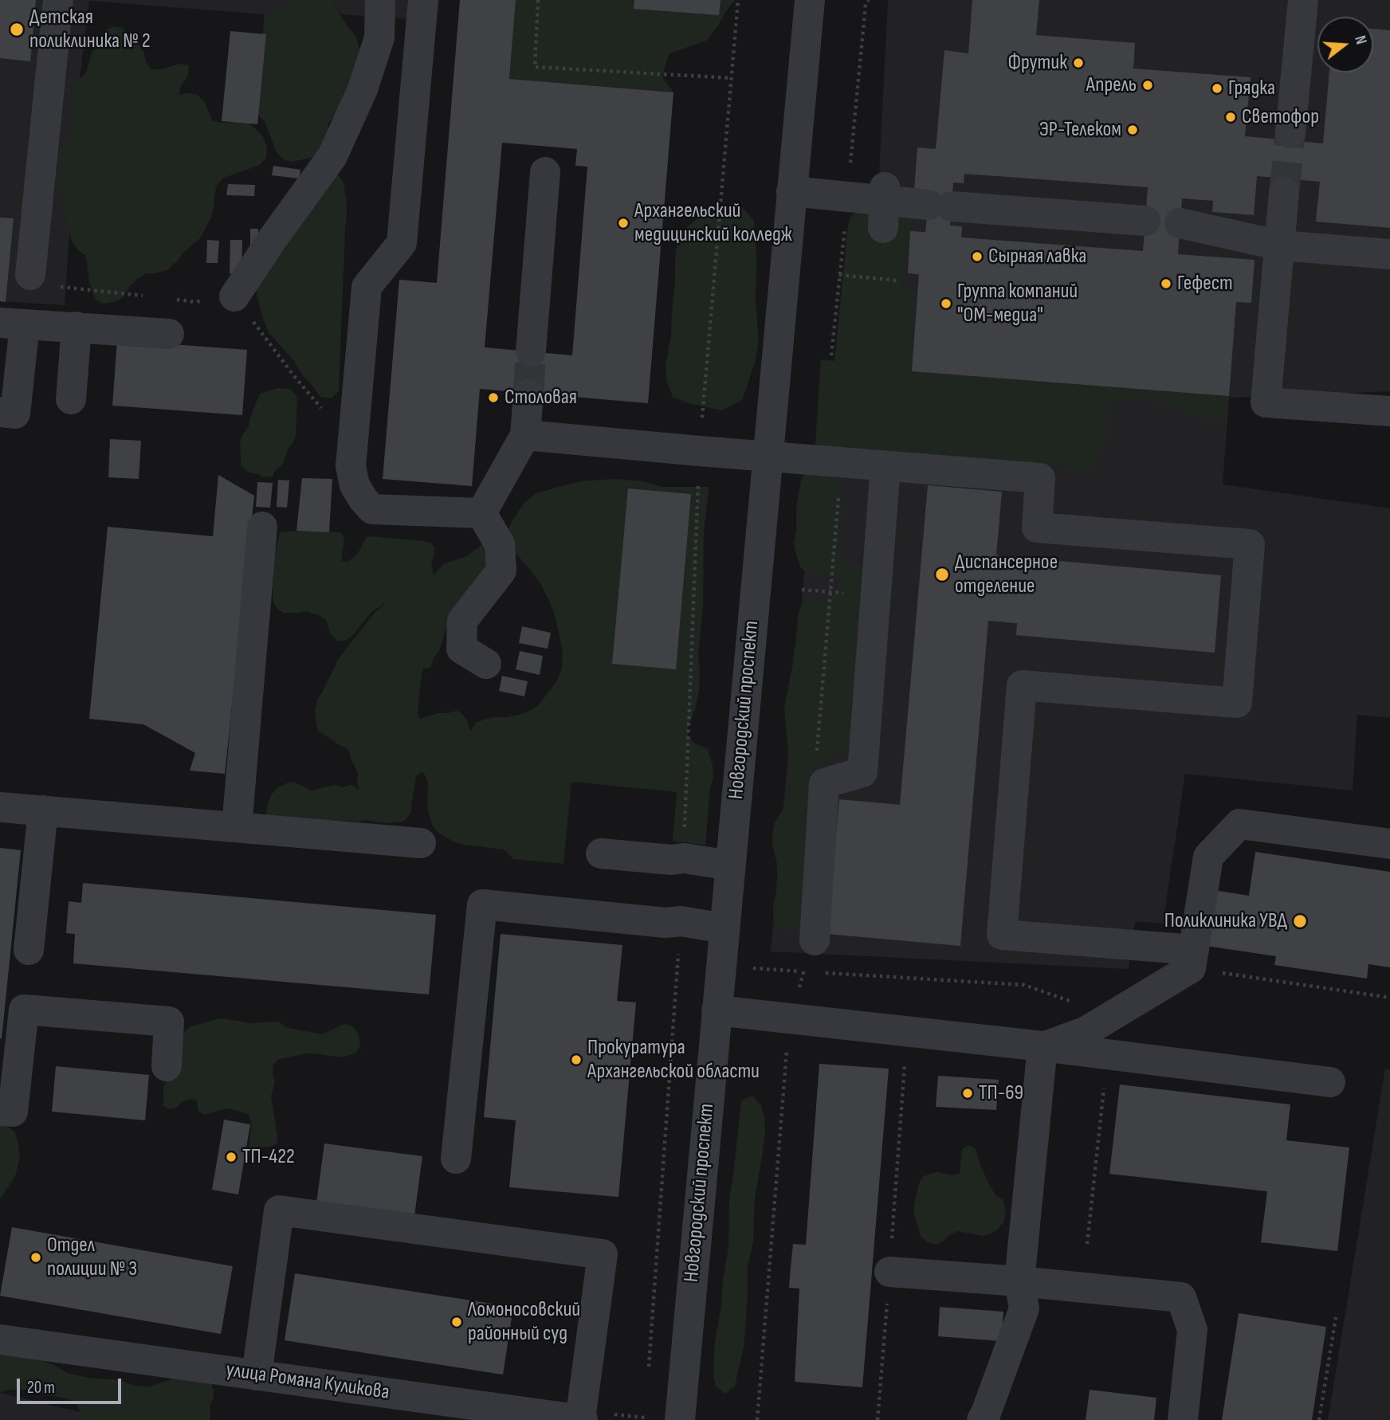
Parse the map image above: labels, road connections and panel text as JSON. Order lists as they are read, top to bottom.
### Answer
{
  "streets": {
    "street": ["Новгородский проспект", "улица Романа Куликова"]
  },
  "places": [
    "Детская поликлиника № 2",
    "Фрутик",
    "Апрель",
    "Грядка",
    "Светофор",
    "ЭР-Телеком",
    "Архангельский медицинский колледж",
    "Сырная лавка",
    "Гефест",
    "Группа компаний \"ОМ-медиа\"",
    "Столовая",
    "Диспансерное отделение",
    "Поликлиника УВД",
    "Прокуратура Архангельской области",
    "ТП-69",
    "ТП-422",
    "Отдел полиции № 3",
    "Ломоносовский районный cуд"
  ],
  "scale_bar": "20 m",
  "north": "right"
}
